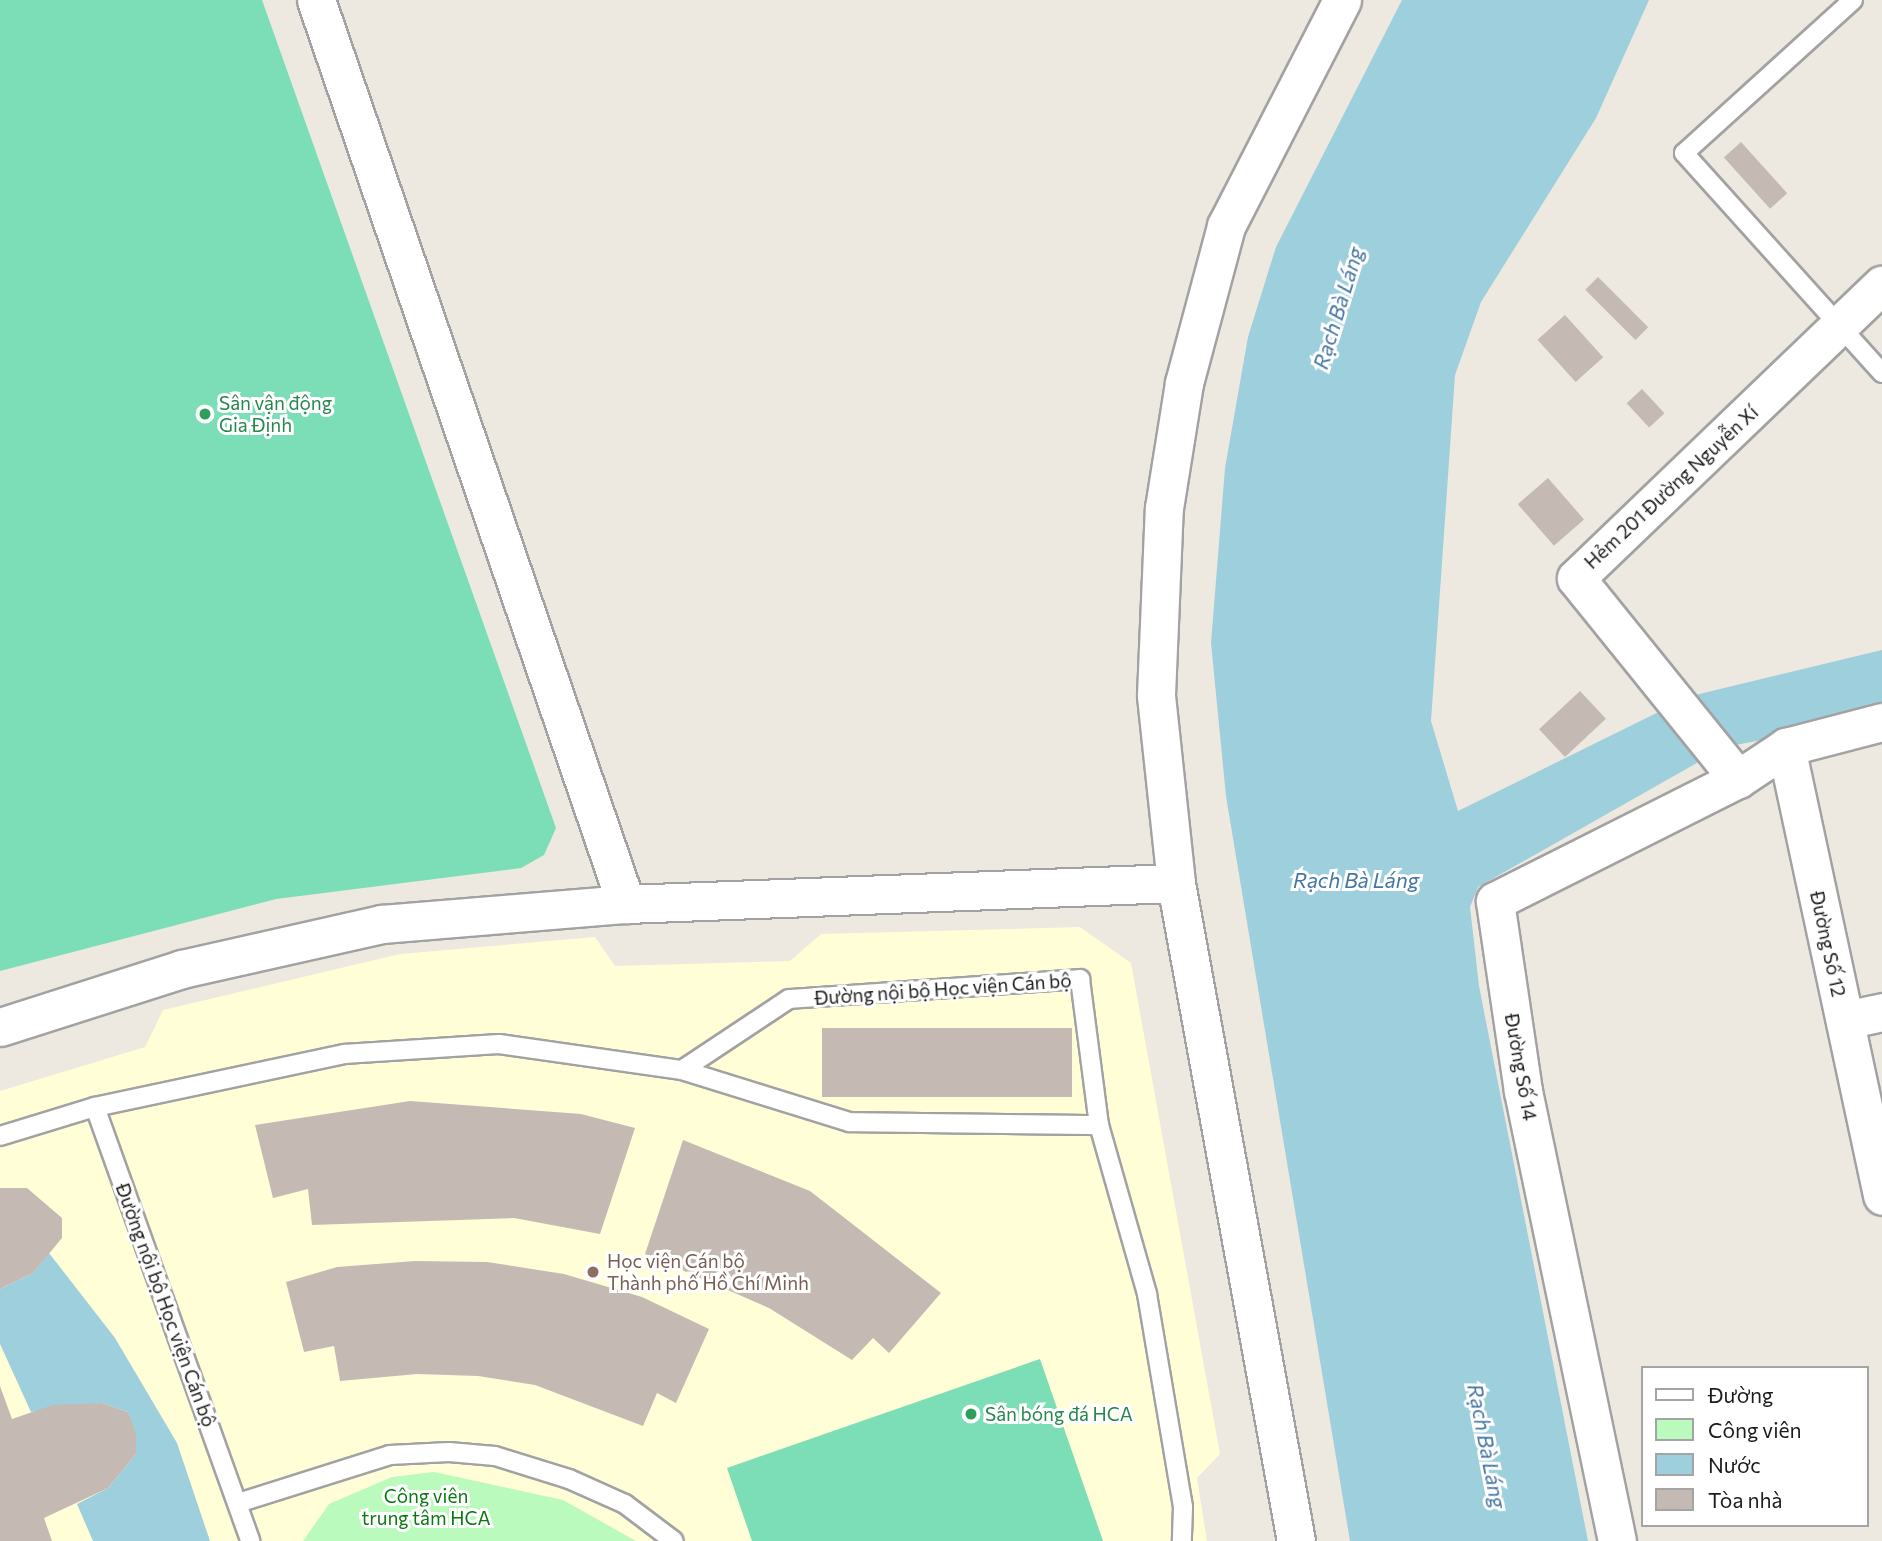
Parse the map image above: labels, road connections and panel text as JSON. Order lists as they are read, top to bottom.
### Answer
{
  "streets": {
    "street": ["Hẻm 201 Đường Nguyễn Xí", "Đường Số 12", "Đường Số 14"],
    "lane": ["Đường nội bộ Học viện Cán bộ"]
  },
  "crossings": [
    ["Hẻm 201 Đường Nguyễn Xí", "Đường Số 14"]
  ],
  "water": ["Rạch Bà Láng"],
  "parks": ["Công viên trung tâm HCA"],
  "places": ["Sân vận động Gia Định", "Học viện Cán bộ Thành phố Hồ Chí Minh", "Sân bóng đá HCA"],
  "legend": [
    "Đường",
    "Công viên",
    "Nước",
    "Tòa nhà"
  ]
}
